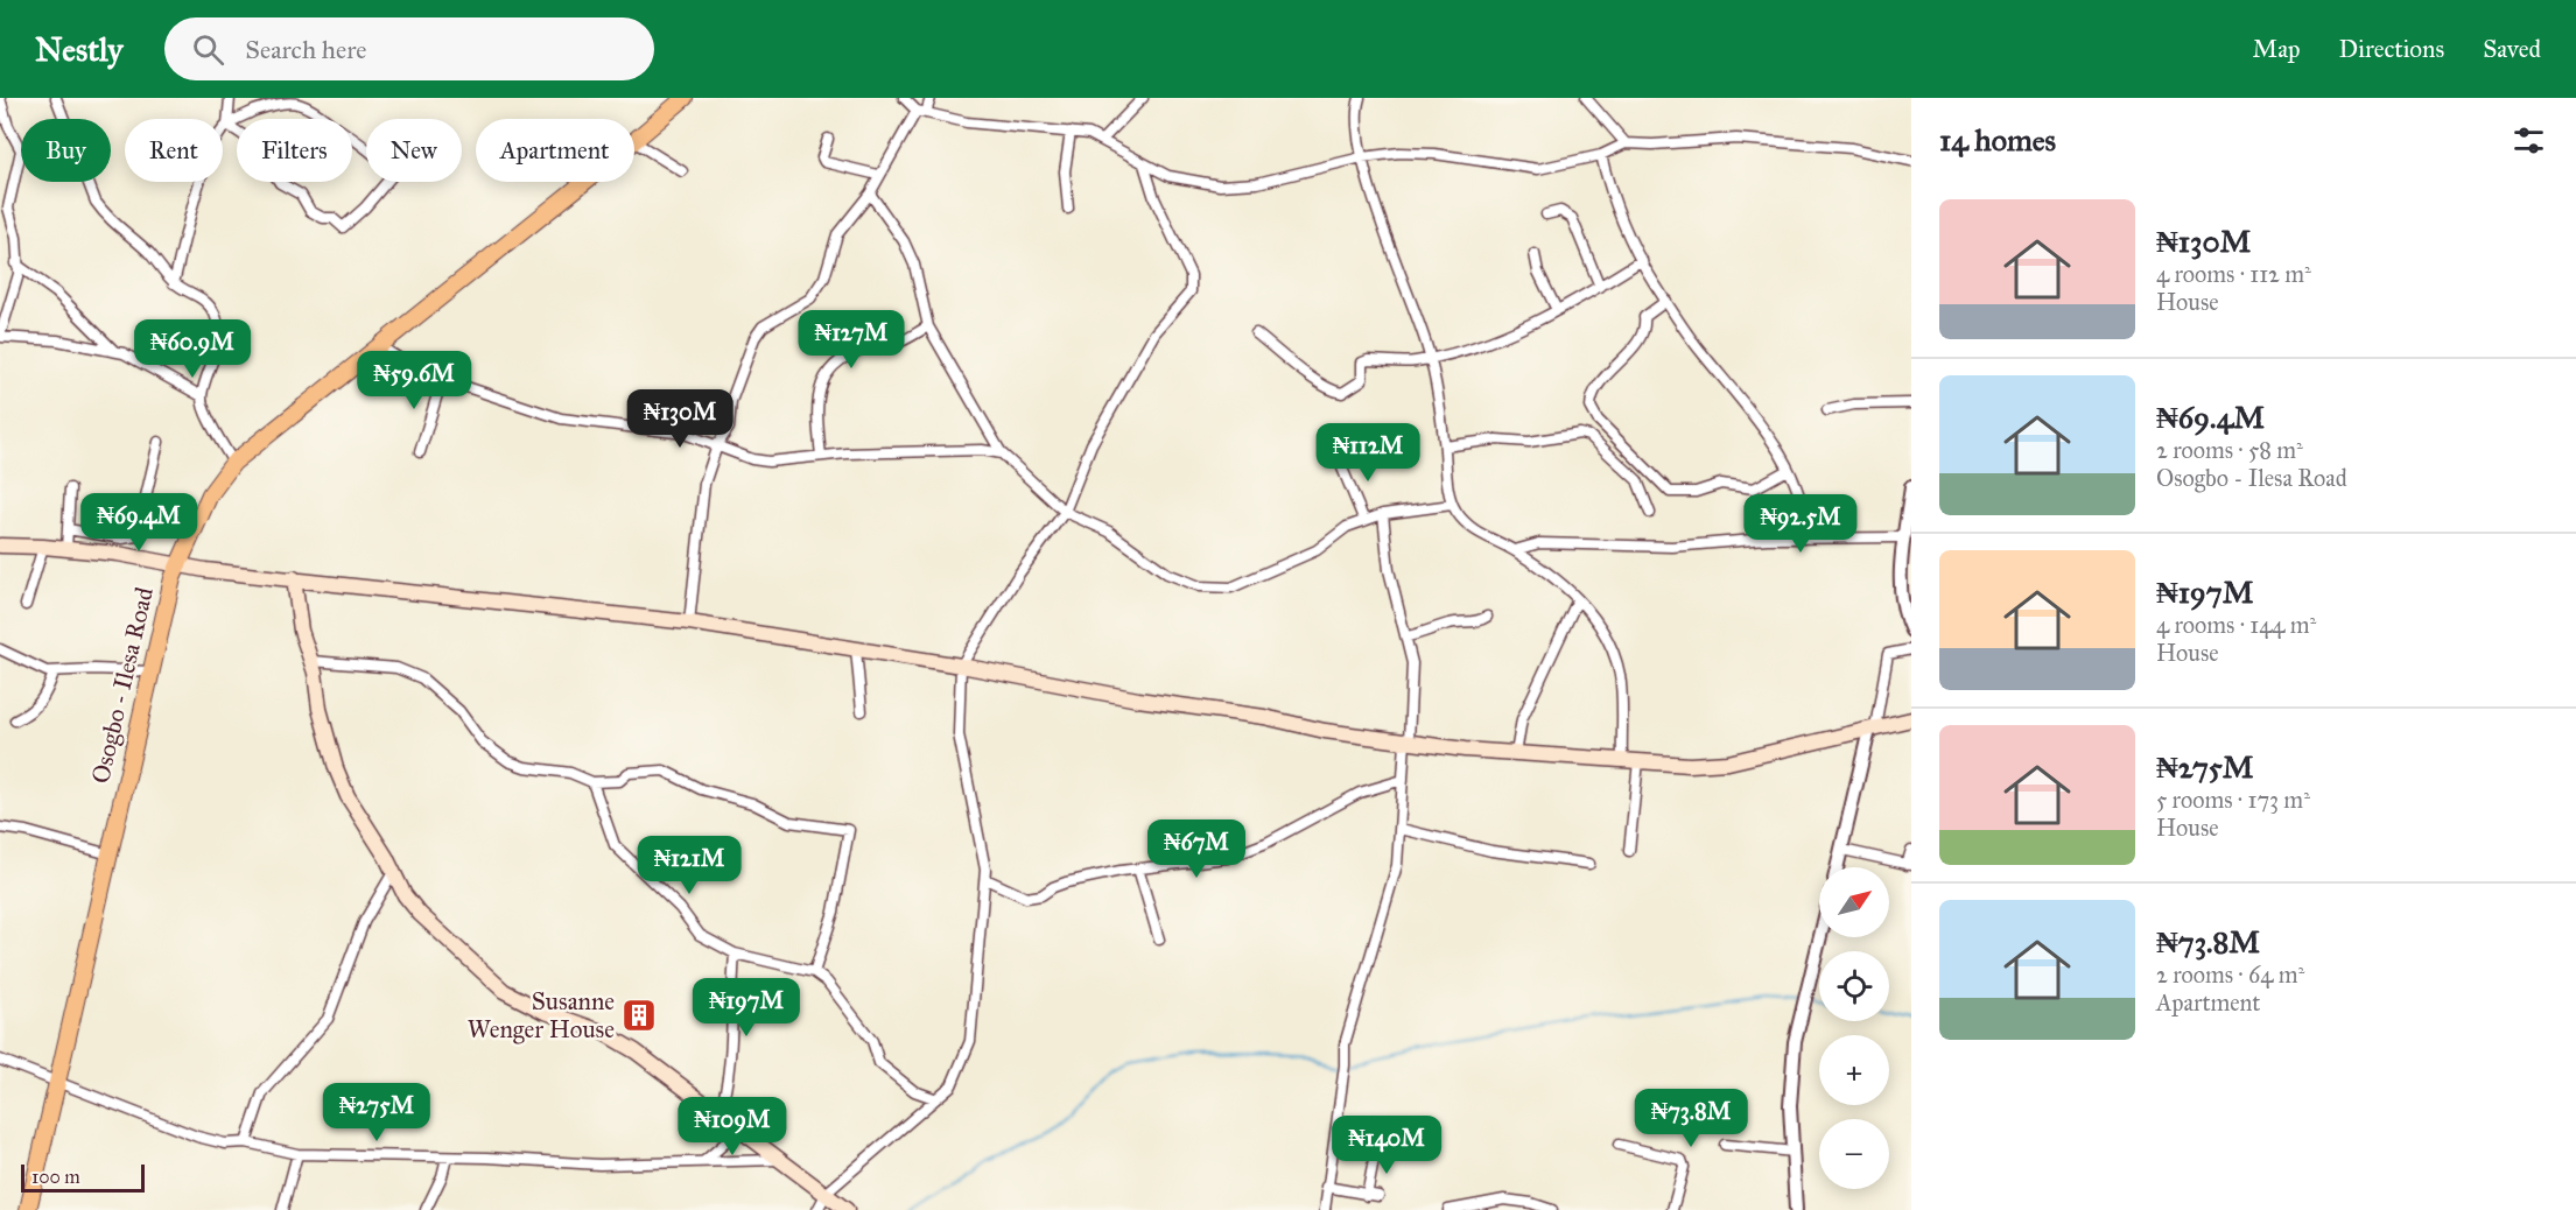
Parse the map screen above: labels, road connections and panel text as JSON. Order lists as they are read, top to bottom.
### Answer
{
  "streets": {
    "main road": ["Osogbo - Ilesa Road"]
  },
  "places": {
    "building": ["Susanne Wenger House"]
  },
  "scale_bar": "100 m",
  "north": "top right",
  "page": {
    "header": "Nestly",
    "search": "Search here",
    "nav": ["Map", "Directions", "Saved"],
    "heading": "14 homes",
    "chip": [
      "Buy",
      "Rent",
      "Filters",
      "New",
      "Apartment"
    ],
    "list": [
      {
        "name": "₦130M",
        "note": "4 rooms · 112 m² · House"
      },
      {
        "name": "₦69.4M",
        "note": "2 rooms · 58 m² · Osogbo - Ilesa Road"
      },
      {
        "name": "₦197M",
        "note": "4 rooms · 144 m² · House"
      },
      {
        "name": "₦275M",
        "note": "5 rooms · 173 m² · House"
      },
      {
        "name": "₦73.8M",
        "note": "2 rooms · 64 m² · Apartment"
      }
    ],
    "price": [
      "₦127M",
      "₦60.9M",
      "₦59.6M",
      "₦130M",
      "₦112M",
      "₦69.4M",
      "₦92.5M",
      "₦67M",
      "₦121M",
      "₦197M",
      "₦275M",
      "₦73.8M",
      "₦109M",
      "₦140M"
    ],
    "map_buttons": ["+", "−"],
    "scale": "100 m"
  }
}
